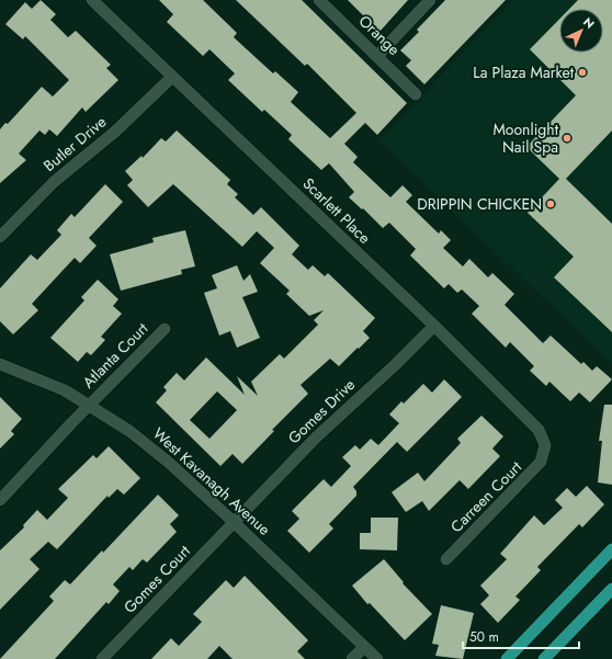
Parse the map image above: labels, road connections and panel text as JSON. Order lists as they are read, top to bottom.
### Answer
{
  "streets": {
    "street": [
      "Orange",
      "Butler Drive",
      "Scarlett Place",
      "Atlanta Court",
      "Gomes Drive",
      "West Kavanagh Avenue",
      "Carreen Court",
      "Gomes Court"
    ]
  },
  "crossings": [
    ["Butler Drive", "Scarlett Place"],
    ["Scarlett Place", "Gomes Drive"],
    ["Scarlett Place", "Carreen Court"],
    ["Atlanta Court", "West Kavanagh Avenue"],
    ["Gomes Drive", "West Kavanagh Avenue"],
    ["Gomes Drive", "Gomes Court"],
    ["West Kavanagh Avenue", "Gomes Court"]
  ],
  "places": ["La Plaza Market", "Moonlight Nail Spa", "DRIPPIN CHICKEN"],
  "scale_bar": "50 m",
  "north": "top right"
}
